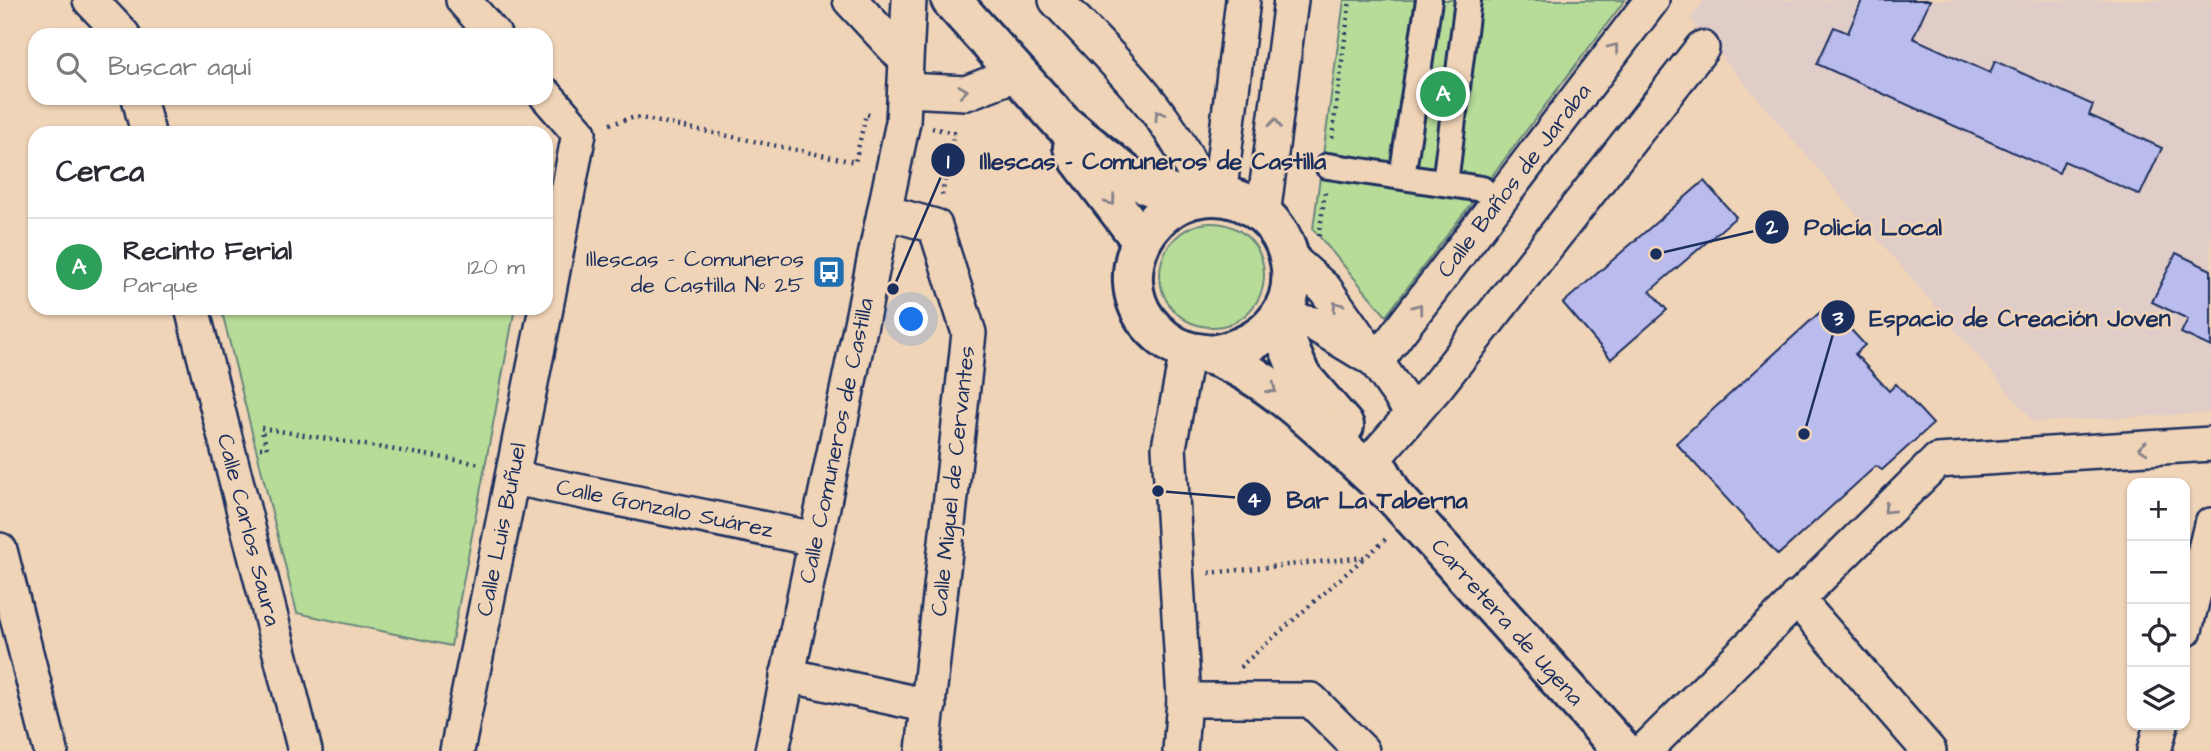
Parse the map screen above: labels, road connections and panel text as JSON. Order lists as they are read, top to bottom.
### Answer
{
  "streets": {
    "main road": ["Carretera de Ugena"],
    "street": [
      "Calle Baños de Jaraba",
      "Calle Comuneros de Castilla",
      "Calle Miguel de Cervantes",
      "Calle Gonzalo Suárez",
      "Calle Carlos Saura",
      "Calle Luis Buñuel"
    ]
  },
  "crossings": [
    ["Calle Comuneros de Castilla", "Calle Gonzalo Suárez"],
    ["Calle Gonzalo Suárez", "Calle Luis Buñuel"]
  ],
  "places": {
    "other": [
      "Policía Local",
      "Illescas - Comuneros de Castilla",
      "Espacio de Creación Joven",
      "Bar La Taberna"
    ],
    "bus stop": ["Illescas - Comuneros de Castilla Nº 25"]
  },
  "page": {
    "search": "Buscar aquí",
    "pins": "A",
    "heading": "Cerca",
    "list": [
      {
        "mark": "A",
        "name": "Recinto Ferial",
        "note": "Parque",
        "value": "120 m"
      }
    ],
    "map_buttons": ["+", "−"]
  }
}
